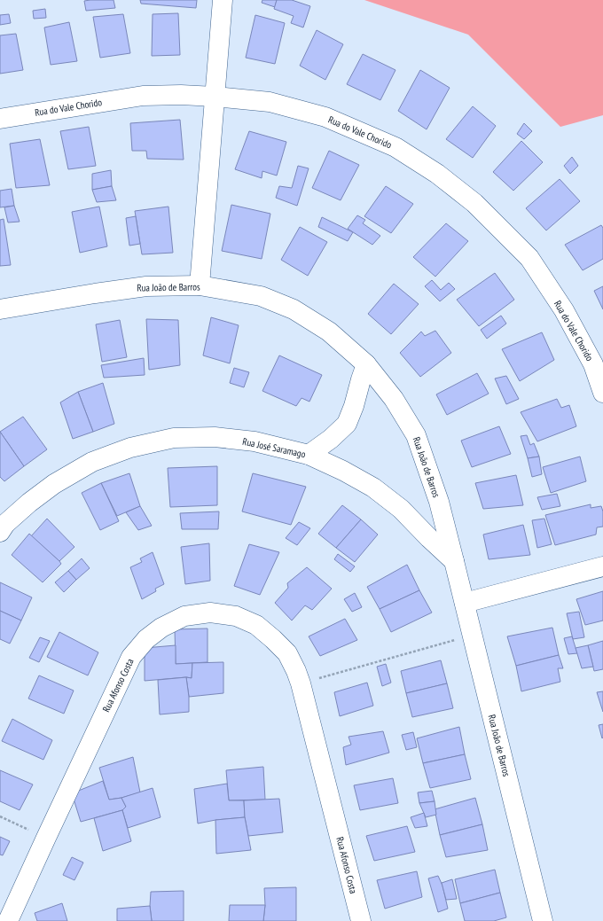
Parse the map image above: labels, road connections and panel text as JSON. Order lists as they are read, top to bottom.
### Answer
{
  "streets": {
    "street": [
      "Rua do Vale Chorido",
      "Rua João de Barros",
      "Rua José Saramago",
      "Rua Afonso Costa"
    ]
  },
  "crossings": [
    ["Rua João de Barros", "Rua José Saramago"]
  ]
}
